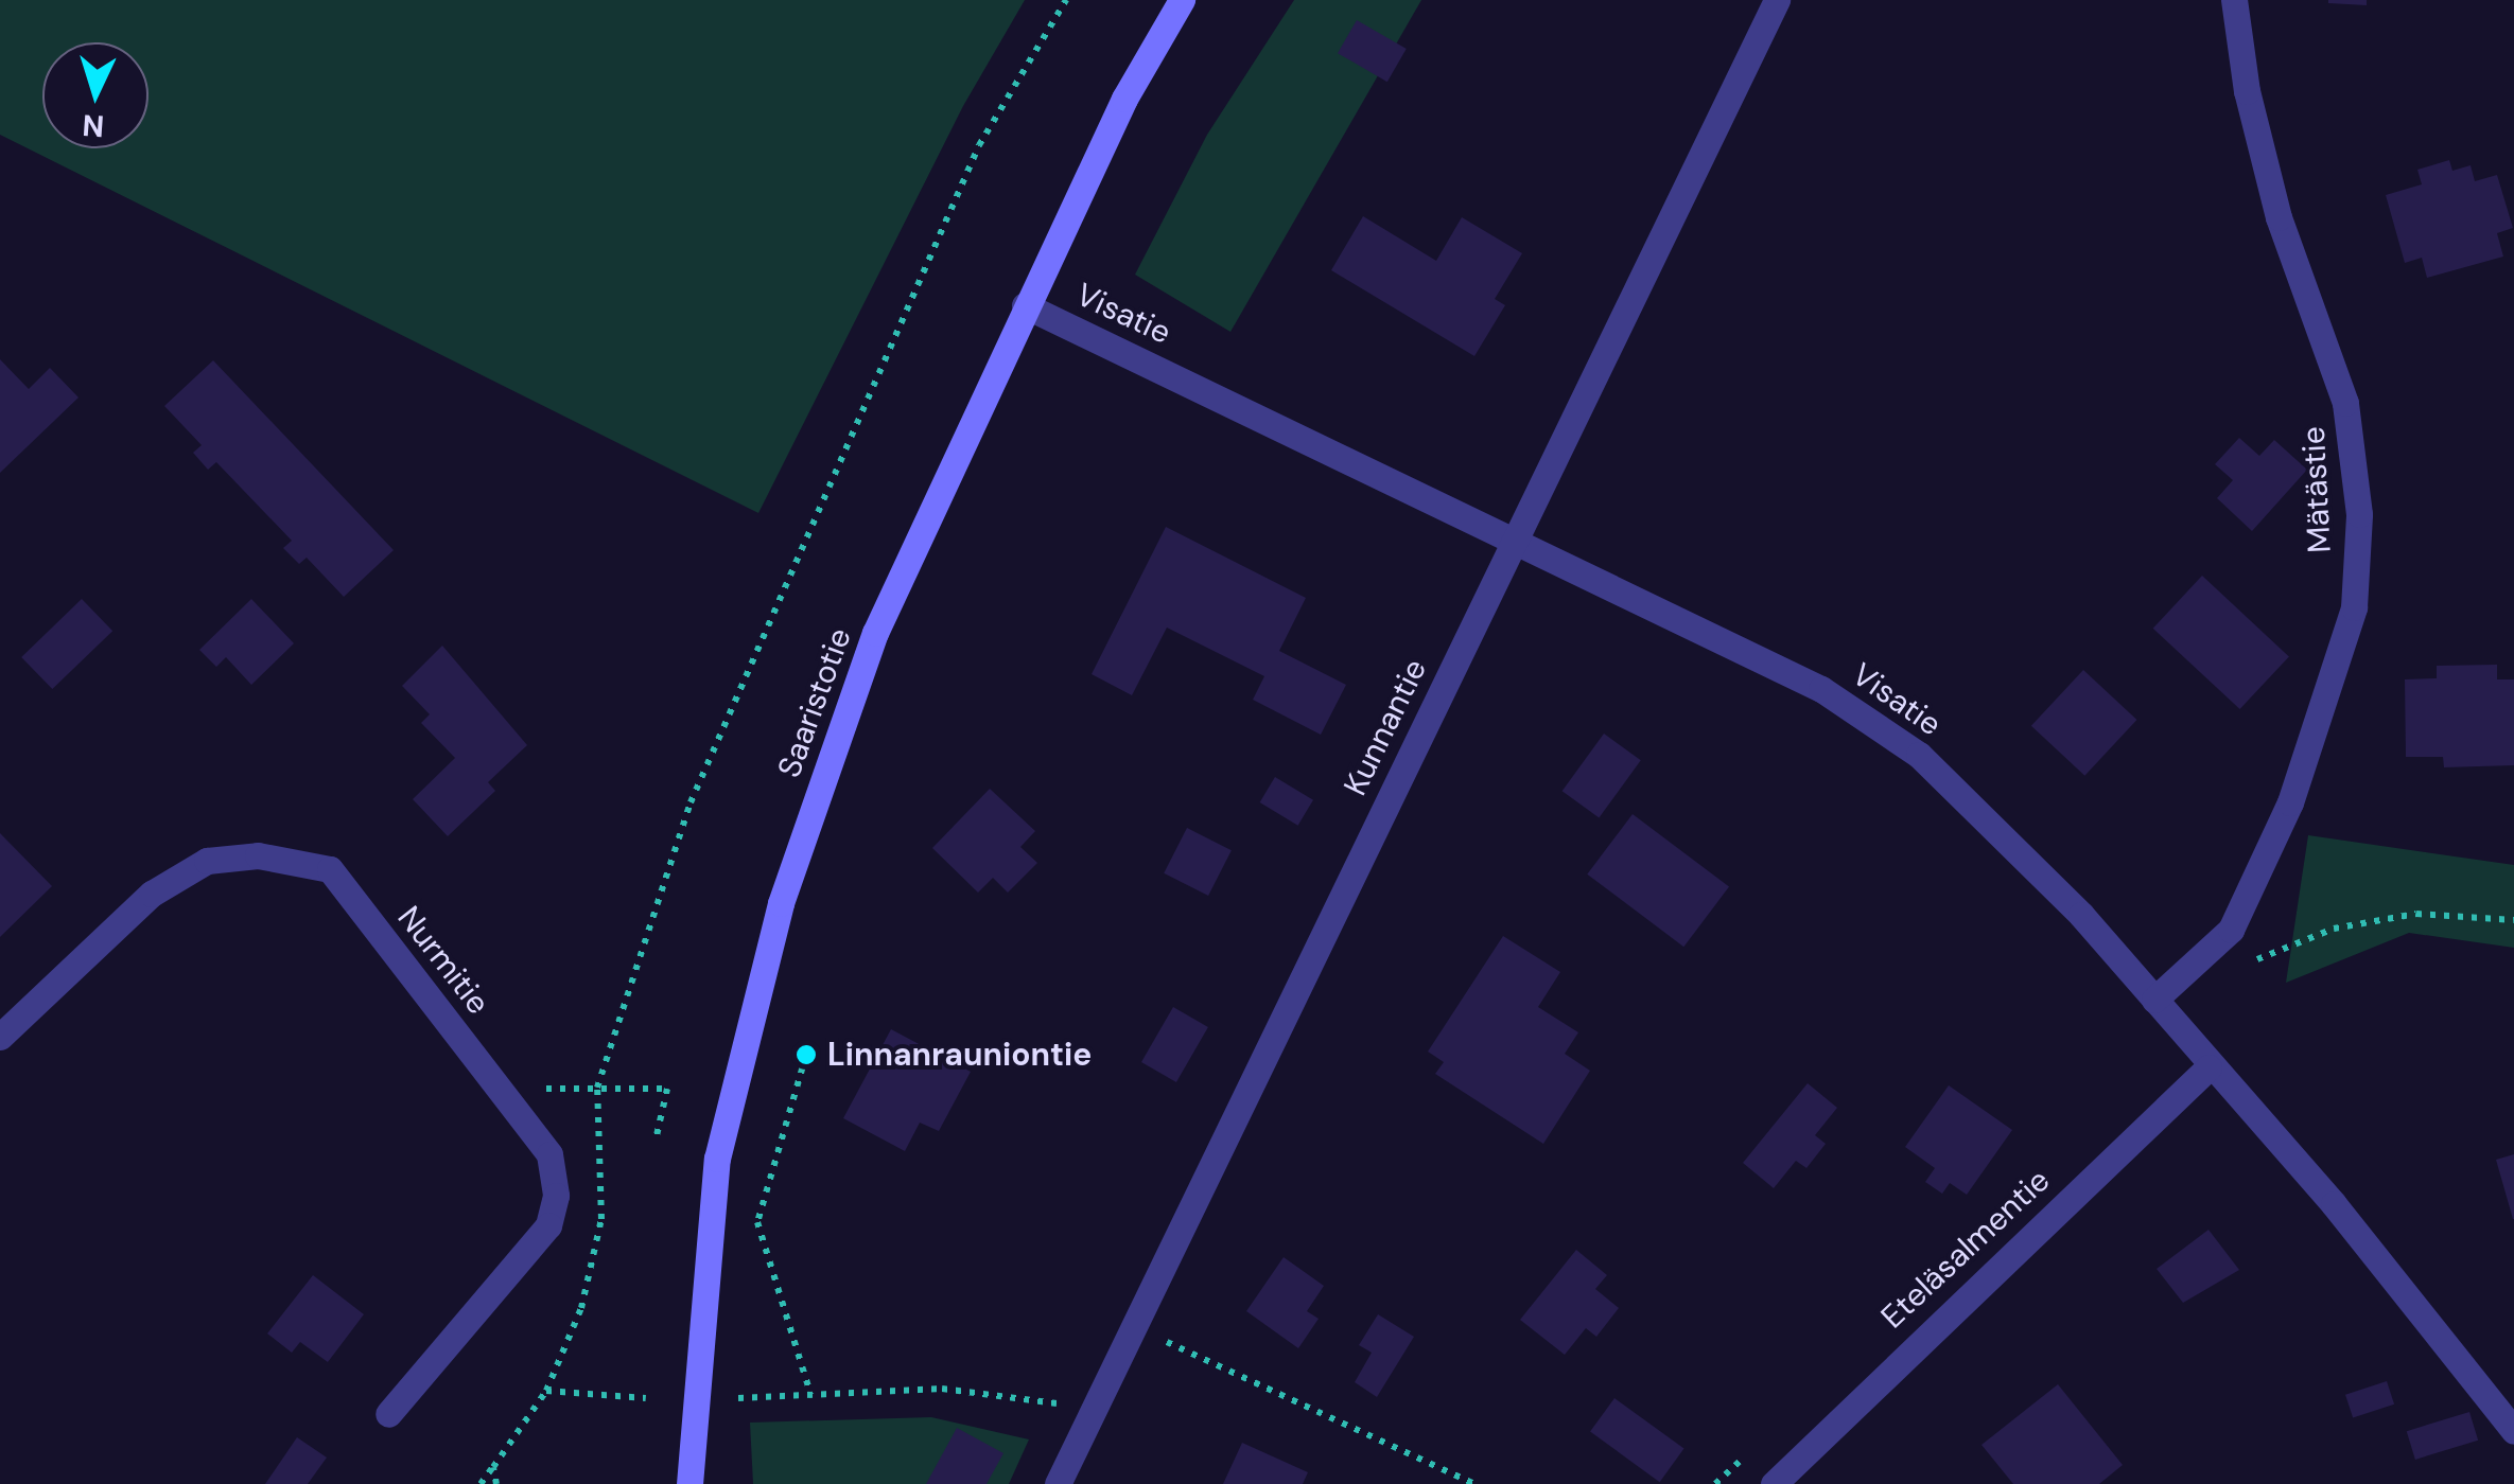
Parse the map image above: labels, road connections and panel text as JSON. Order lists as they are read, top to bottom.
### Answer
{
  "streets": {
    "main road": ["Saaristotie"],
    "street": [
      "Visatie",
      "Mätästie",
      "Kunnantie",
      "Nurmitie",
      "Eteläsalmentie"
    ]
  },
  "crossings": [
    ["Visatie", "Mätästie"],
    ["Visatie", "Saaristotie"],
    ["Visatie", "Kunnantie"],
    ["Visatie", "Eteläsalmentie"]
  ],
  "places": ["Linnanrauniontie"],
  "north": "bottom"
}
